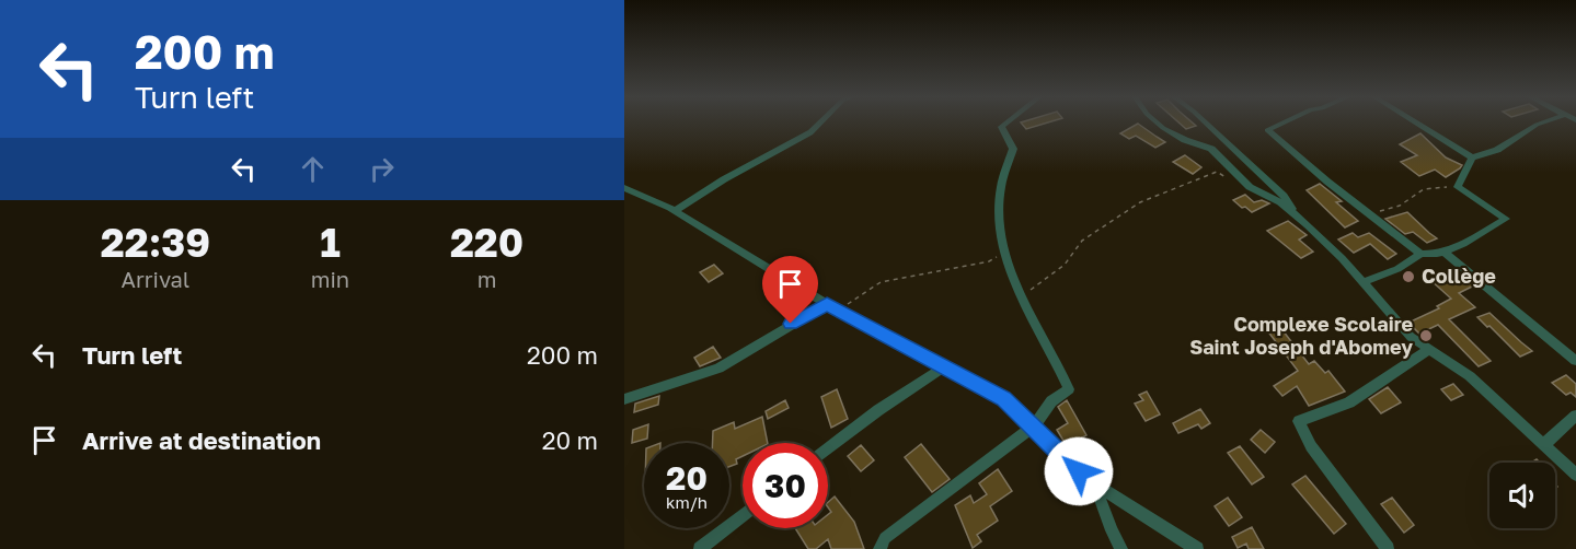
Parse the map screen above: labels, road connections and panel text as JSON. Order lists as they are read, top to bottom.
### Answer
{
  "places": ["Collège", "Complexe Scolaire Saint Joseph d'Abomey"],
  "page": {
    "turn": ["200 m", "Turn left"],
    "eta": [
      "22:39",
      "Arrival",
      "1",
      "min",
      "220",
      "m"
    ],
    "list": [
      {
        "name": "Turn left",
        "value": "200 m"
      },
      {
        "name": "Arrive at destination",
        "value": "20 m"
      }
    ],
    "speed": "20 km/h",
    "limit": "30"
  }
}
